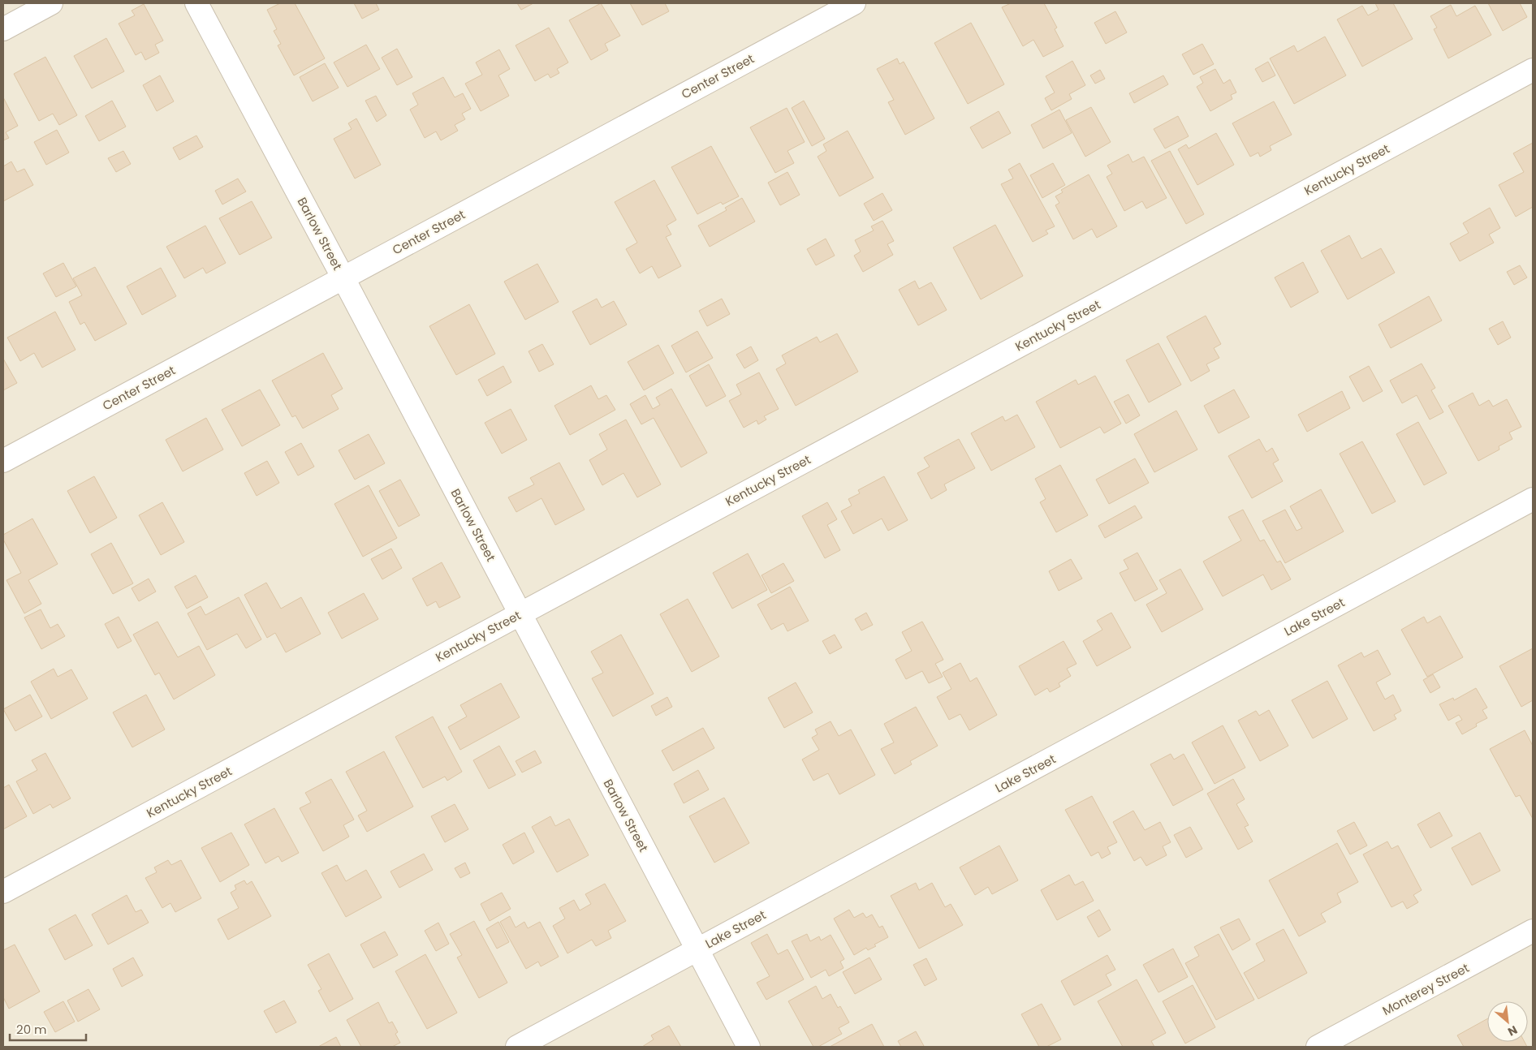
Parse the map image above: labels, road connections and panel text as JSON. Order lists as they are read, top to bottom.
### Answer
{
  "streets": {
    "street": [
      "Center Street",
      "Kentucky Street",
      "Barlow Street",
      "Lake Street",
      "Monterey Street"
    ]
  },
  "crossings": [
    ["Center Street", "Barlow Street"],
    ["Kentucky Street", "Barlow Street"],
    ["Barlow Street", "Lake Street"]
  ],
  "scale_bar": "20 m",
  "north": "bottom right"
}
